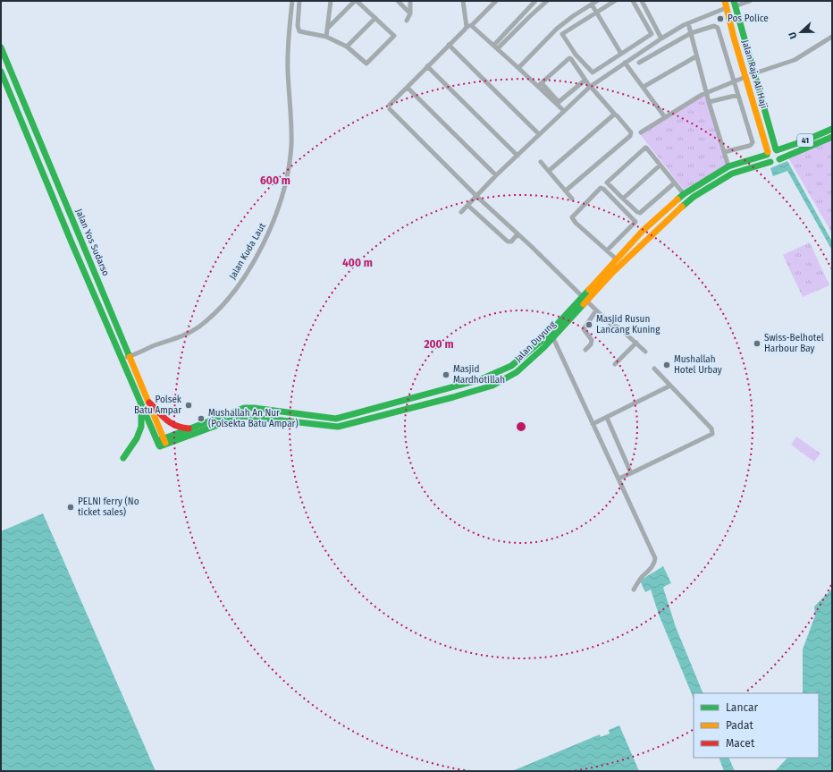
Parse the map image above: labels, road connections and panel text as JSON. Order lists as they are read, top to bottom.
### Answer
{
  "streets": {
    "main road": [
      "Jalan Raja Ali Haji",
      "41",
      "Jalan Yos Sudarso",
      "Jalan Duyung"
    ],
    "street": ["Jalan Kuda Laut"]
  },
  "crossings": [
    ["Jalan Raja Ali Haji", "41"],
    ["Jalan Raja Ali Haji", "Jalan Duyung"],
    ["41", "Jalan Duyung"],
    ["Jalan Yos Sudarso", "Jalan Kuda Laut"],
    ["Jalan Yos Sudarso", "Jalan Duyung"]
  ],
  "places": [
    "Pos Police",
    "Masjid Rusun Lancang Kuning",
    "Swiss-Belhotel Harbour Bay",
    "Mushallah Hotel Urbay",
    "Masjid Mardhotillah",
    "Polsek Batu Ampar",
    "Mushallah An Nur (Polsekta Batu Ampar)",
    "PELNI ferry (No ticket sales)"
  ],
  "legend": ["Lancar", "Padat", "Macet"],
  "north": "left",
  "rings": ["600 m", "400 m", "200 m"]
}
